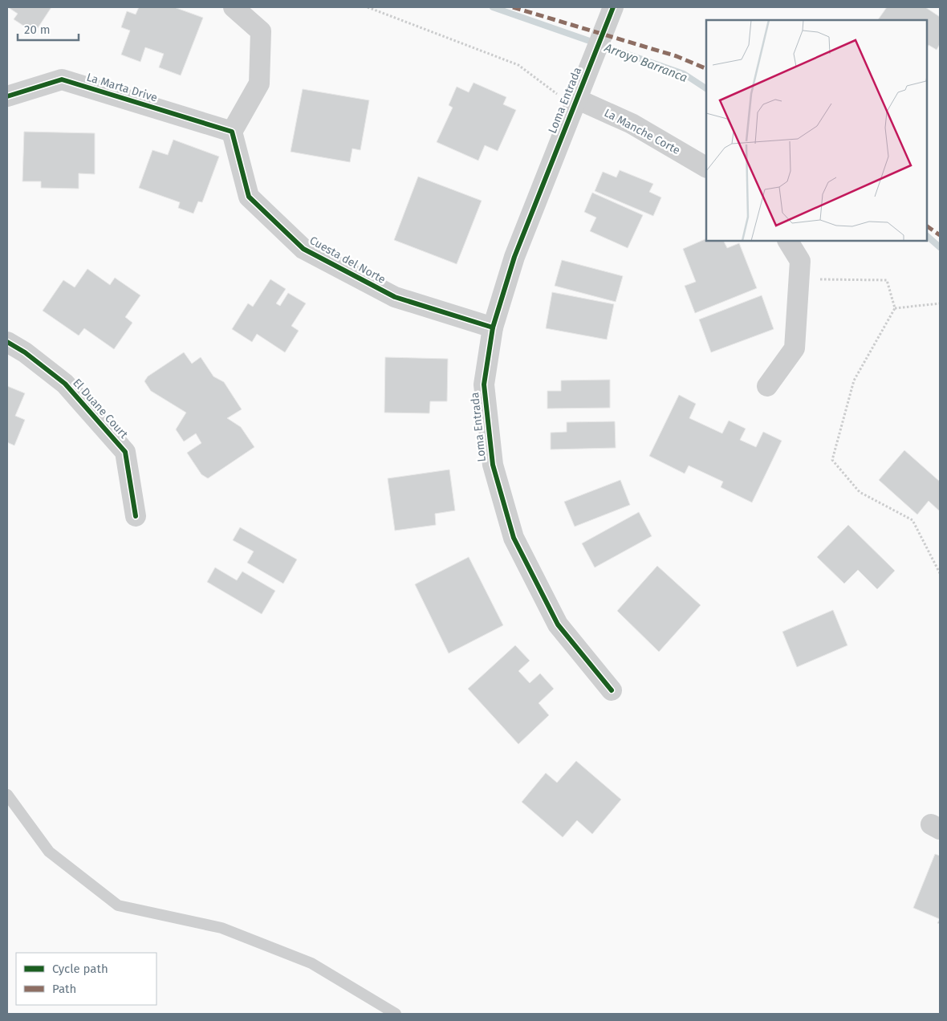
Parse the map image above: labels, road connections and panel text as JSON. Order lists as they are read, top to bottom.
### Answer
{
  "streets": {
    "street": [
      "La Marta Drive",
      "Loma Entrada",
      "La Manche Corte",
      "Cuesta del Norte",
      "El Duane Court"
    ]
  },
  "crossings": [
    ["La Marta Drive", "Cuesta del Norte"],
    ["Loma Entrada", "La Manche Corte"],
    ["Loma Entrada", "Cuesta del Norte"]
  ],
  "water": ["Arroyo Barranca"],
  "legend": ["Cycle path", "Path"],
  "scale_bar": "20 m"
}
